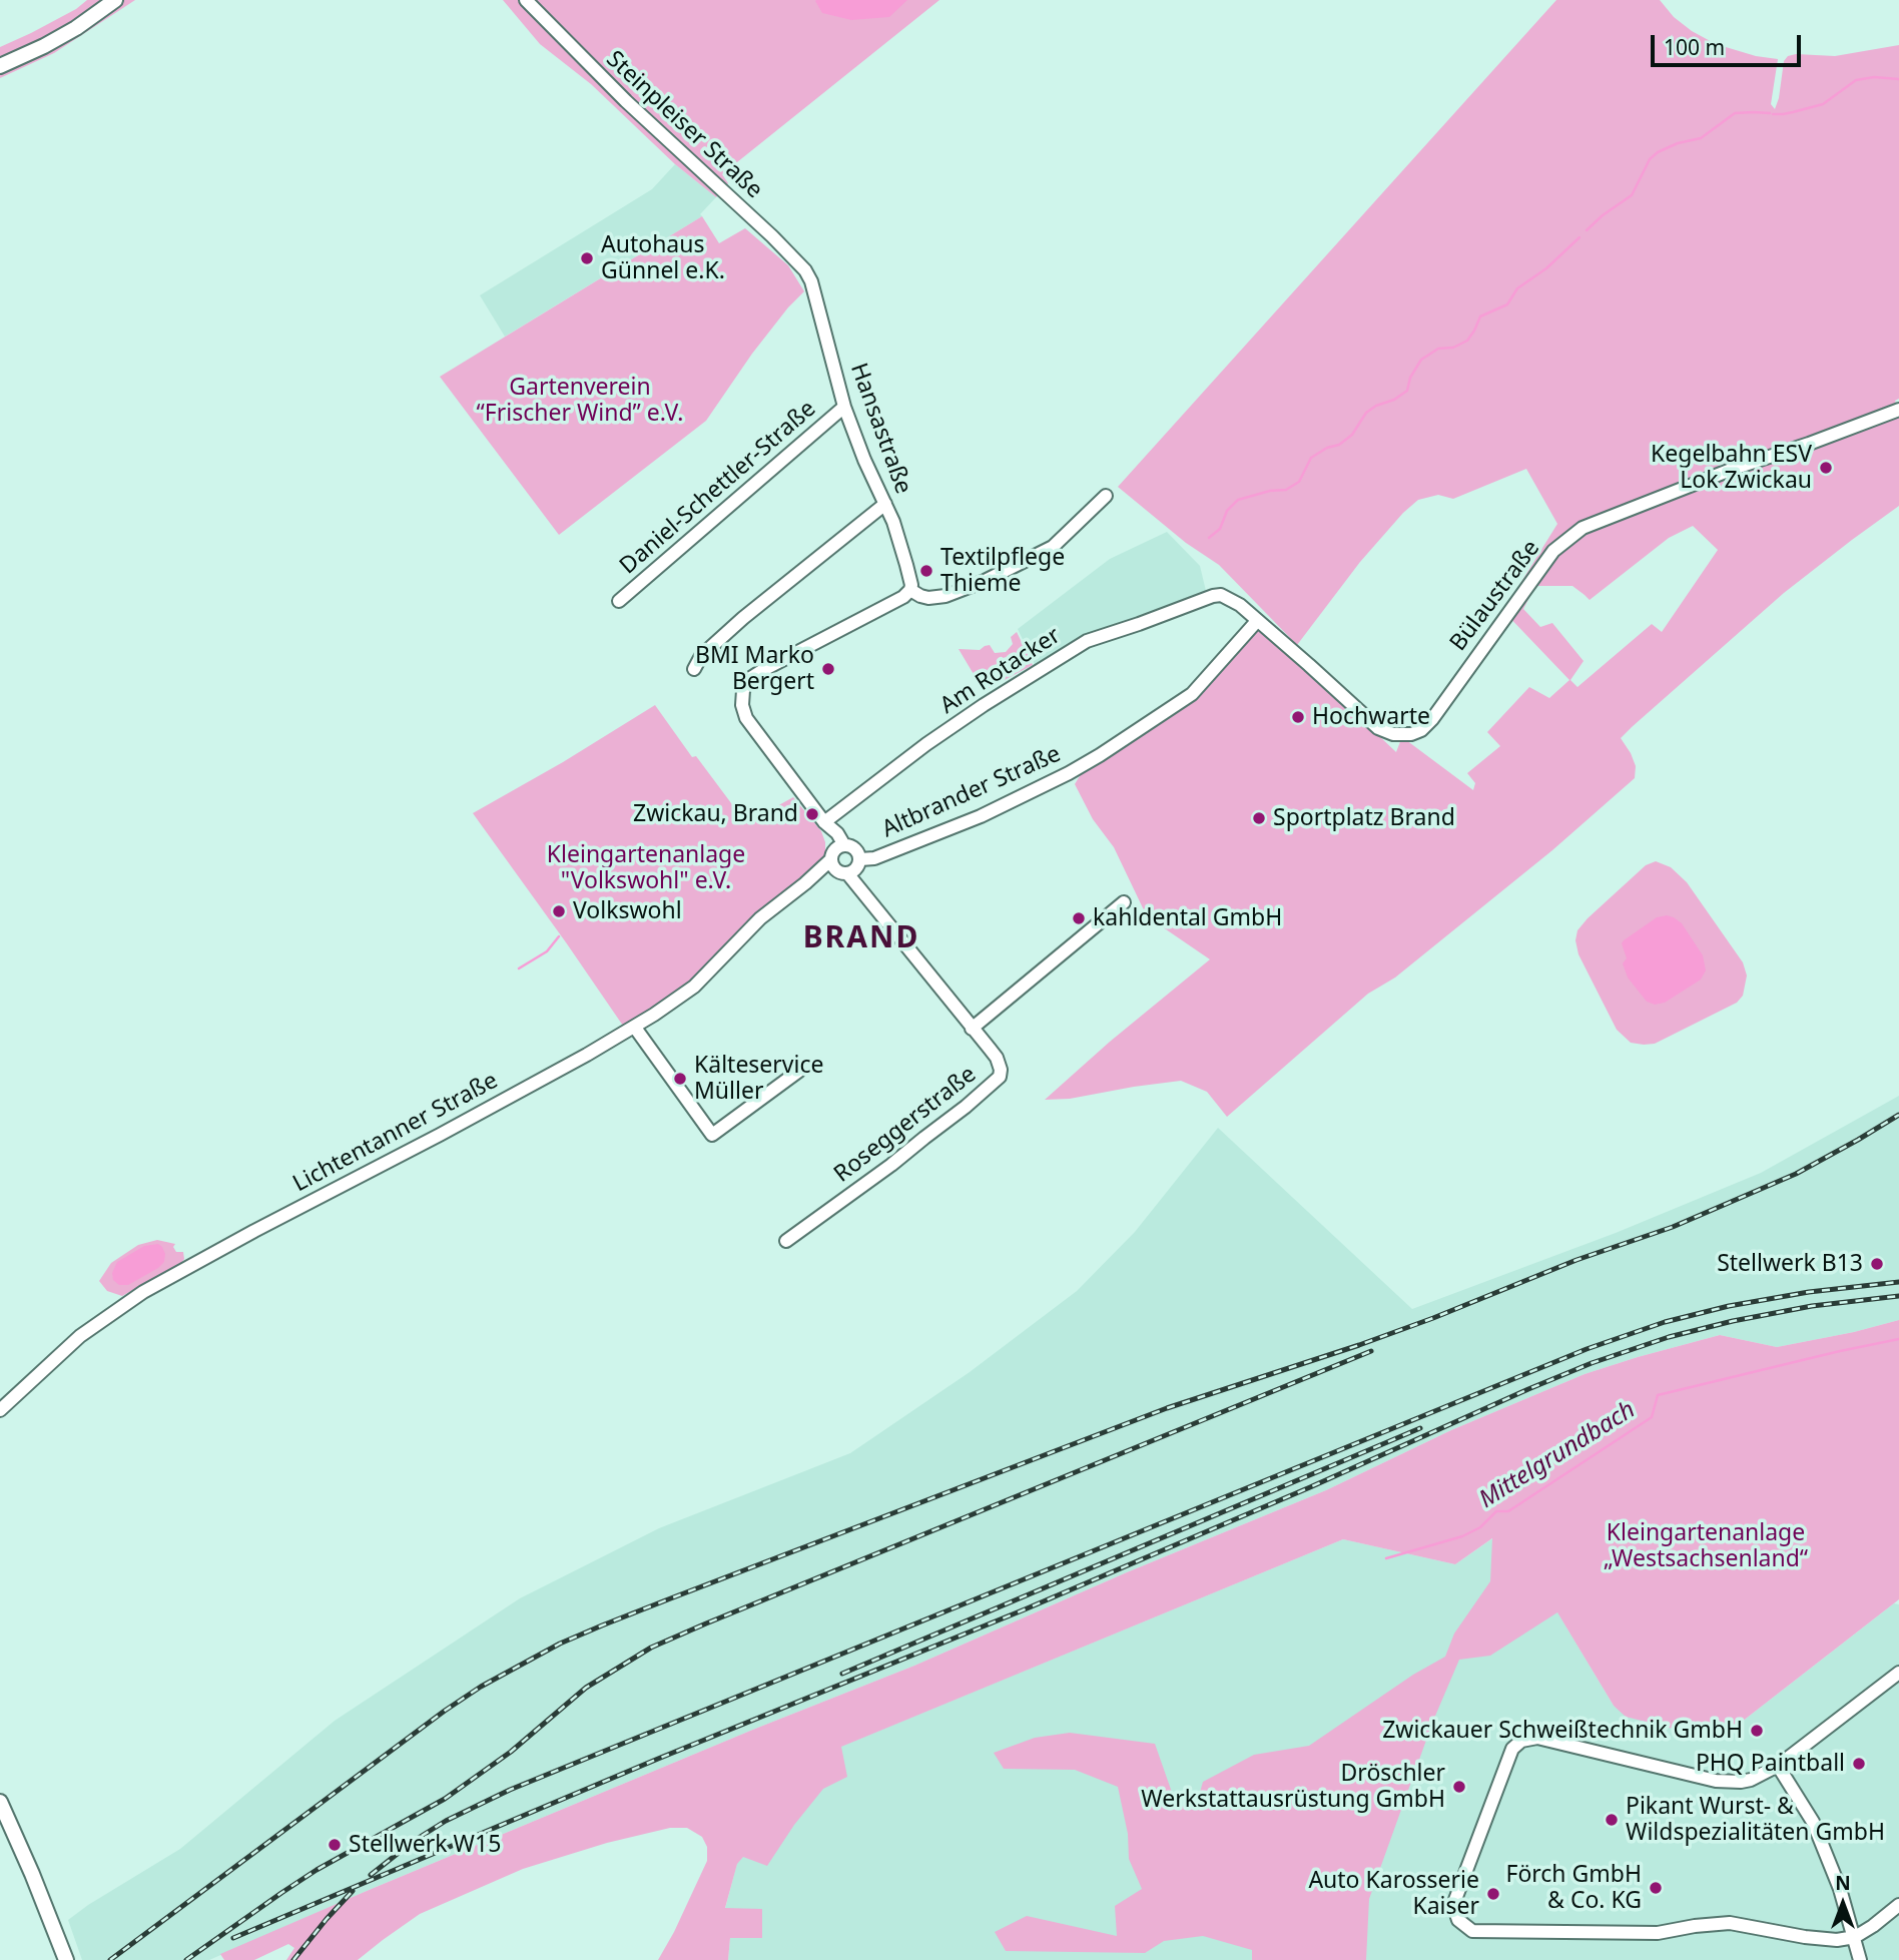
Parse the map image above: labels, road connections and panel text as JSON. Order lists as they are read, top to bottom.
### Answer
{
  "streets": {
    "street": [
      "Steinpleiser Straße",
      "Hansastraße",
      "Daniel-Schettler-Straße",
      "Bülaustraße",
      "Am Rotacker",
      "Altbrander Straße",
      "Roseggerstraße",
      "Lichtentanner Straße"
    ]
  },
  "crossings": [
    ["Steinpleiser Straße", "Hansastraße"],
    ["Hansastraße", "Daniel-Schettler-Straße"],
    ["Bülaustraße", "Am Rotacker"],
    ["Bülaustraße", "Altbrander Straße"],
    ["Altbrander Straße", "Roseggerstraße"],
    ["Altbrander Straße", "Lichtentanner Straße"],
    ["Roseggerstraße", "Lichtentanner Straße"]
  ],
  "districts": ["BRAND"],
  "water": ["Mittelgrundbach"],
  "parks": ["Gartenverein “Frischer Wind” e.V.", "Kleingartenanlage \"Volkswohl\" e.V.", "Kleingartenanlage „Westsachsenland“"],
  "places": [
    "Autohaus Günnel e.K.",
    "Kegelbahn ESV Lok Zwickau",
    "Textilpflege Thieme",
    "BMI Marko Bergert",
    "Hochwarte",
    "Zwickau, Brand",
    "Sportplatz Brand",
    "Volkswohl",
    "kahldental GmbH",
    "Kälteservice Müller",
    "Stellwerk B13",
    "Zwickauer Schweißtechnik GmbH",
    "PHQ Paintball",
    "Dröschler Werkstattausrüstung GmbH",
    "Pikant Wurst- & Wildspezialitäten GmbH",
    "Stellwerk W15",
    "Förch GmbH & Co. KG",
    "Auto Karosserie Kaiser"
  ],
  "scale_bar": "100 m",
  "north": "top"
}
